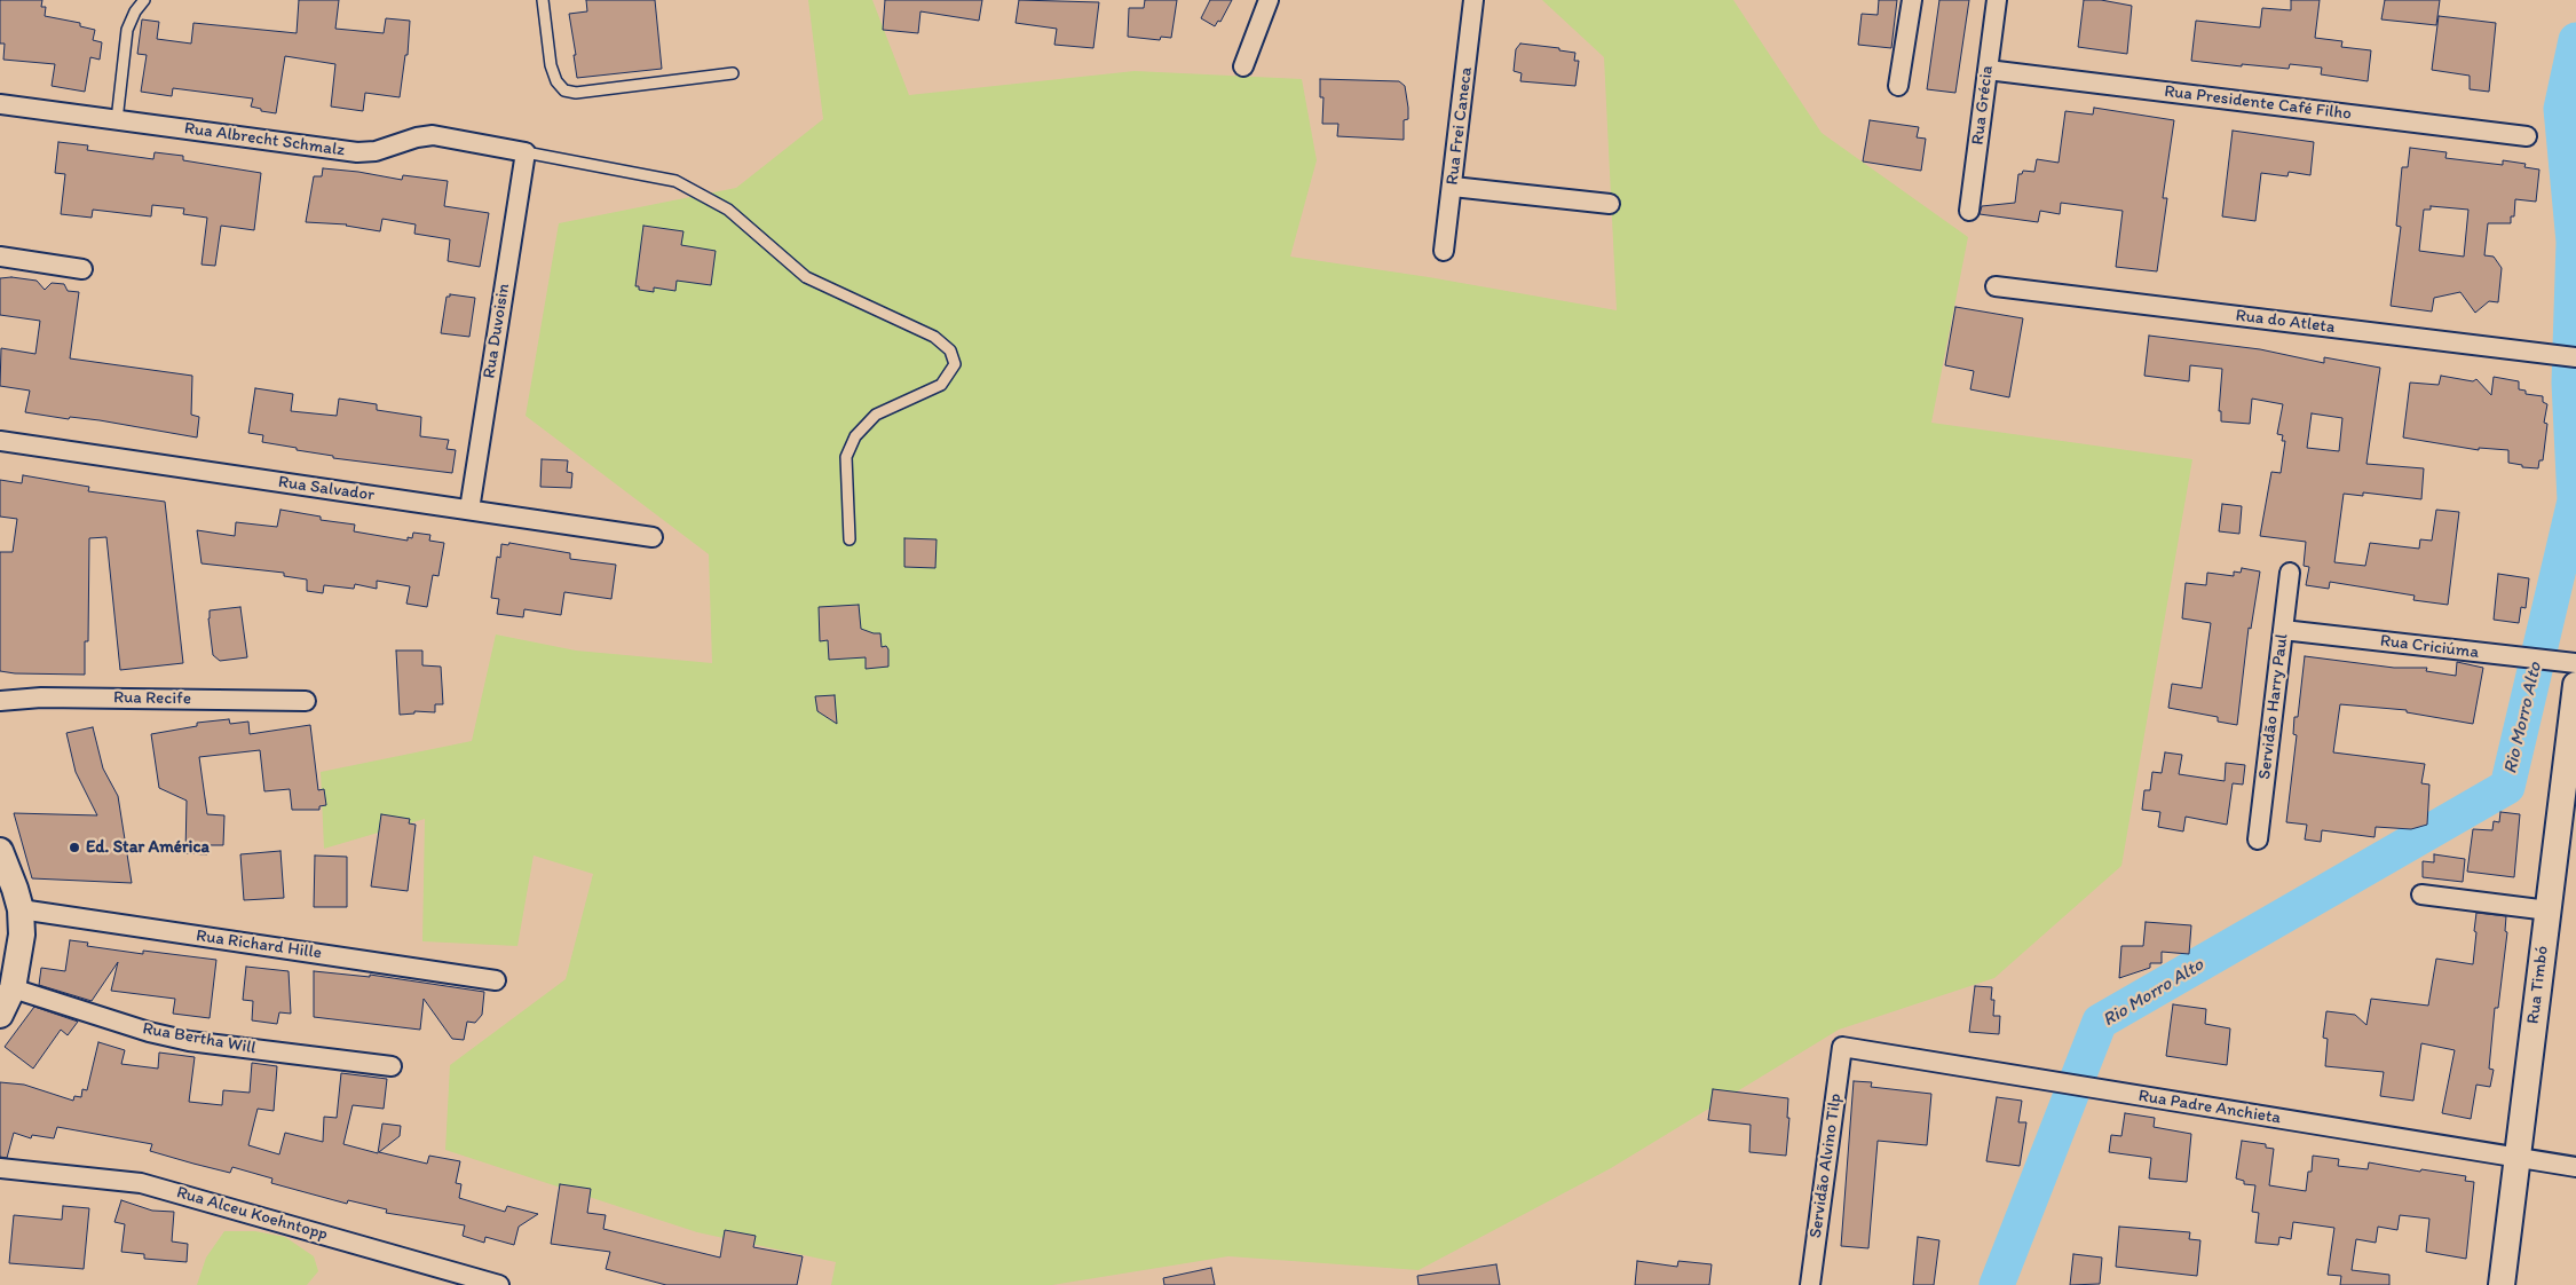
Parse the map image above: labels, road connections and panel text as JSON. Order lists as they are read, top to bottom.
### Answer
{
  "streets": {
    "main road": ["Rua Timbó"],
    "street": [
      "Rua Presidente Café Filho",
      "Rua Grécia",
      "Rua Frei Caneca",
      "Rua Albrecht Schmalz",
      "Rua do Atleta",
      "Rua Duvoisin",
      "Rua Salvador",
      "Rua Criciúma",
      "Rua Recife",
      "Servidão Harry Paul",
      "Rua Richard Hille",
      "Rua Bertha Will",
      "Rua Padre Anchieta",
      "Servidão Alvino Tilp",
      "Rua Alceu Koehntopp"
    ]
  },
  "crossings": [
    ["Rua Presidente Café Filho", "Rua Grécia"],
    ["Rua Albrecht Schmalz", "Rua Duvoisin"],
    ["Rua Duvoisin", "Rua Salvador"],
    ["Rua Criciúma", "Servidão Harry Paul"],
    ["Rua Timbó", "Rua Padre Anchieta"],
    ["Rua Padre Anchieta", "Servidão Alvino Tilp"]
  ],
  "water": ["Rio Morro Alto"],
  "places": ["Ed. Star América"]
}
